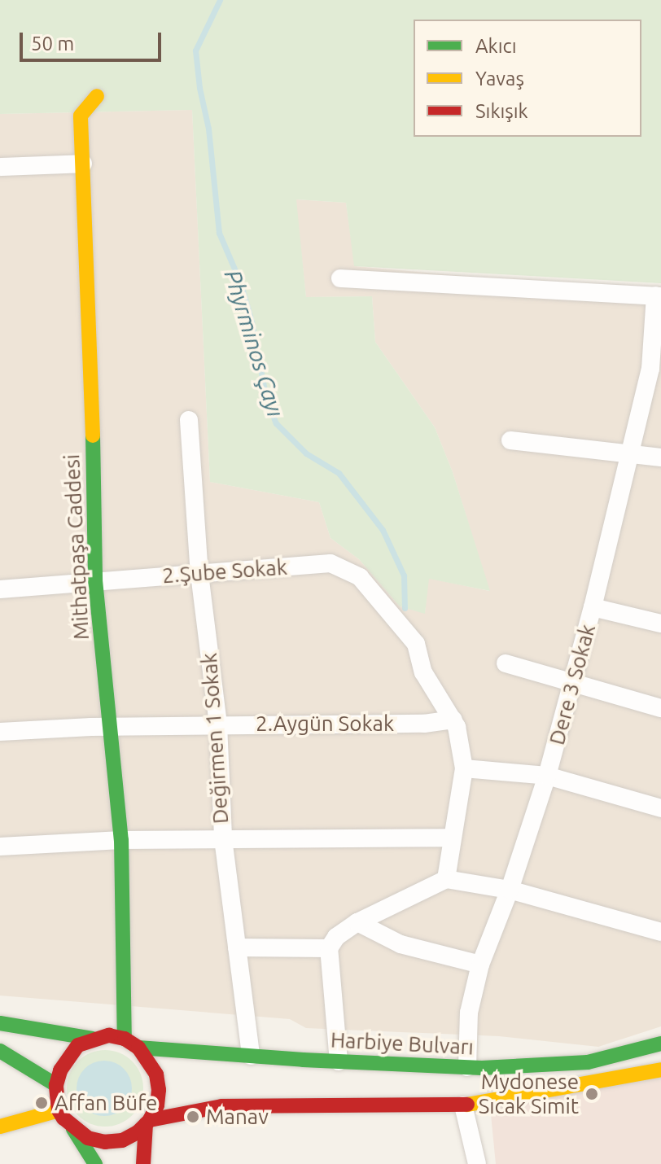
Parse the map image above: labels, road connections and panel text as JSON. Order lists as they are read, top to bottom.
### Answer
{
  "streets": {
    "main road": ["Mithatpaşa Caddesi", "Harbiye Bulvarı"],
    "street": [
      "2.Şube Sokak",
      "Dere 3 Sokak",
      "2.Aygün Sokak",
      "Değirmen 1 Sokak"
    ]
  },
  "crossings": [
    ["Mithatpaşa Caddesi", "2.Şube Sokak"],
    ["Mithatpaşa Caddesi", "2.Aygün Sokak"],
    ["Mithatpaşa Caddesi", "Harbiye Bulvarı"],
    ["2.Şube Sokak", "2.Aygün Sokak"],
    ["2.Şube Sokak", "Değirmen 1 Sokak"],
    ["Dere 3 Sokak", "Harbiye Bulvarı"],
    ["2.Aygün Sokak", "Değirmen 1 Sokak"],
    ["Değirmen 1 Sokak", "Harbiye Bulvarı"]
  ],
  "water": ["Phyrminos Çayı"],
  "places": ["Mydonese Sıcak Simit", "Affan Büfe", "Manav"],
  "legend": ["Akıcı", "Yavaş", "Sıkışık"],
  "scale_bar": "50 m"
}
